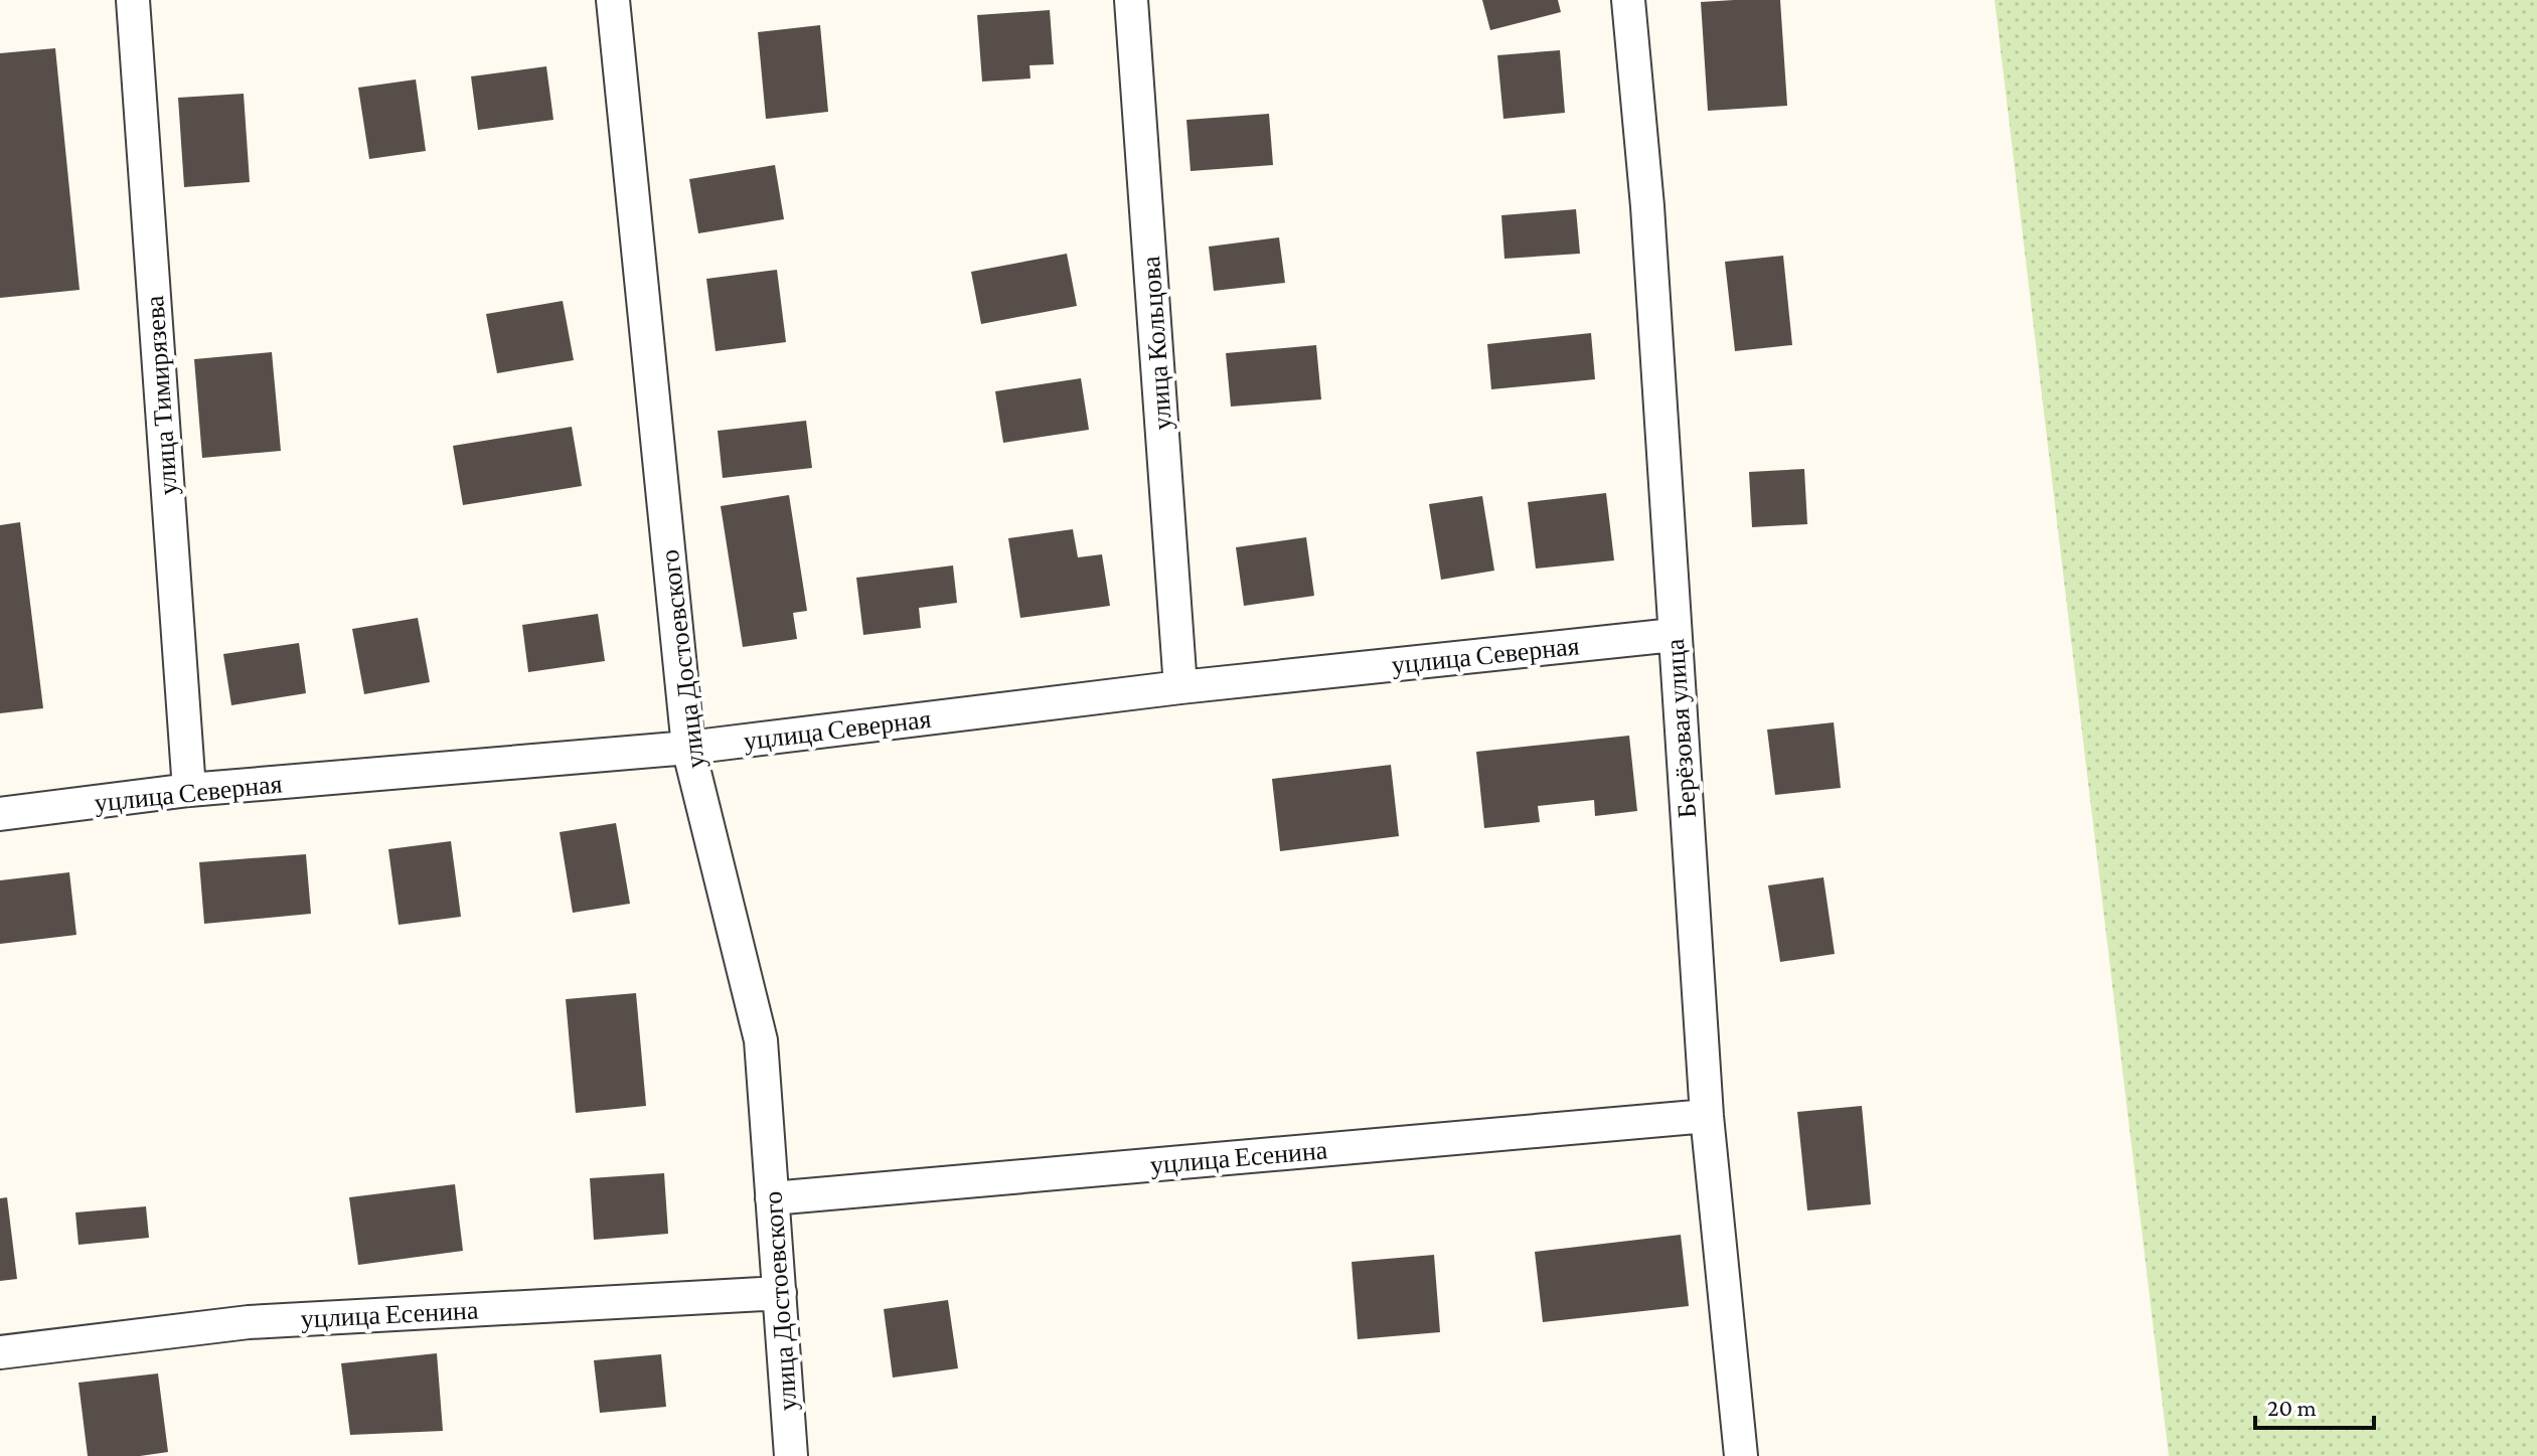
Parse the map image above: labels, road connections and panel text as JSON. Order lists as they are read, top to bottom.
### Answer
{
  "streets": {
    "street": [
      "улица Кольцова",
      "улица Тимирязева",
      "уцлица Северная",
      "улица Достоевского",
      "Берёзовая улица",
      "уцлица Есенина"
    ]
  },
  "crossings": [
    ["улица Кольцова", "уцлица Северная"],
    ["улица Тимирязева", "уцлица Северная"],
    ["уцлица Северная", "улица Достоевского"],
    ["уцлица Северная", "Берёзовая улица"],
    ["улица Достоевского", "уцлица Есенина"],
    ["Берёзовая улица", "уцлица Есенина"]
  ],
  "scale_bar": "20 m"
}
